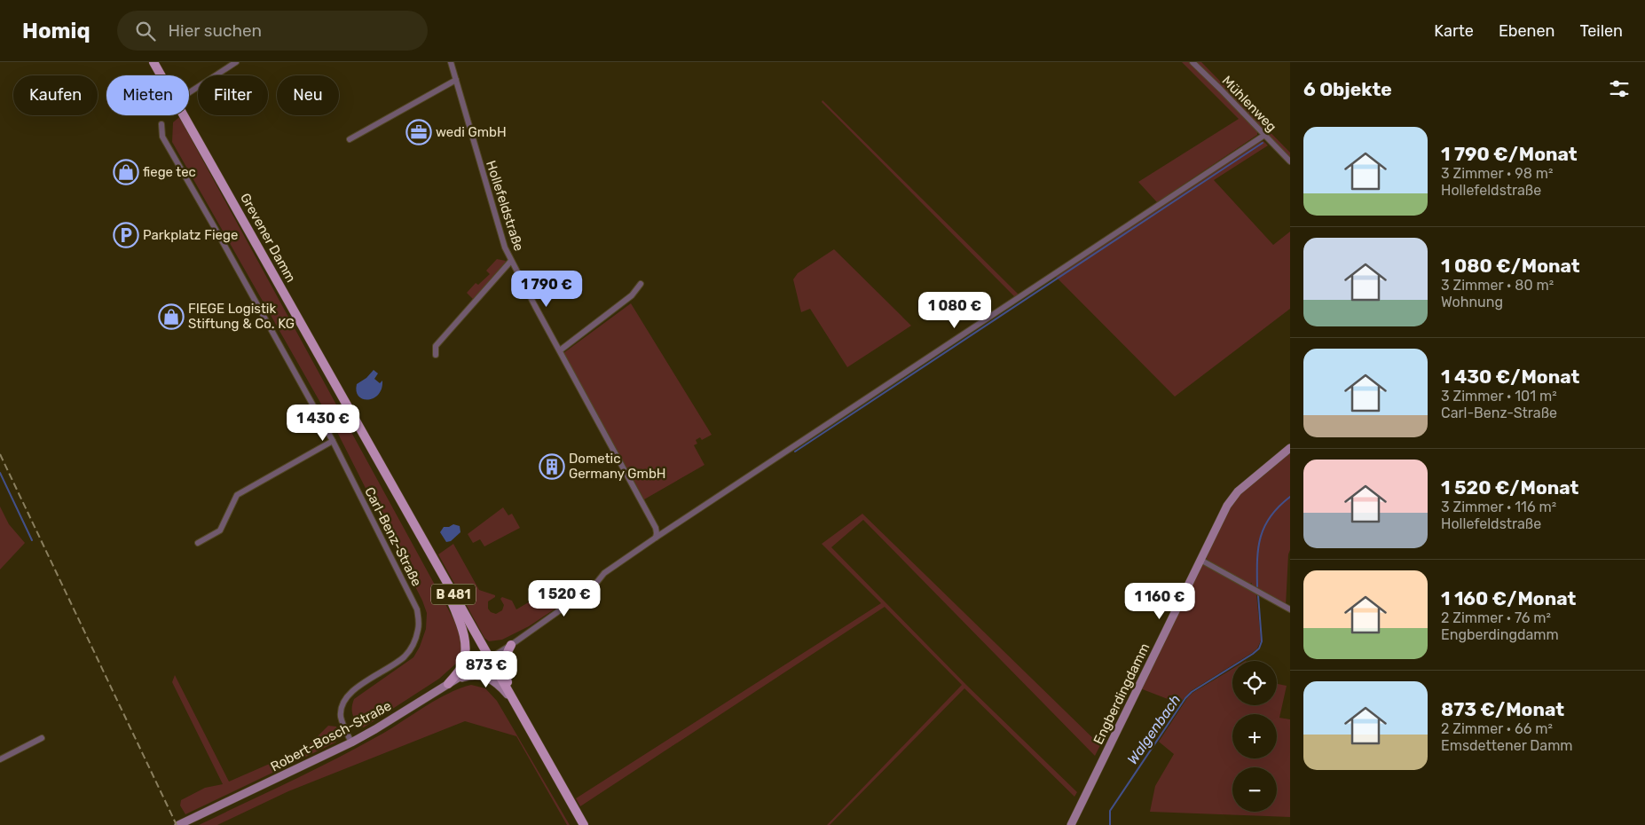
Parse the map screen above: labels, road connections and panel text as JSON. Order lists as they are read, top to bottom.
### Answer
{
  "streets": {
    "main road": ["Grevener Damm", "B 481"],
    "street": [
      "Mühlenweg",
      "Hollefeldstraße",
      "Carl-Benz-Straße",
      "Engberdingdamm",
      "Robert-Bosch-Straße"
    ]
  },
  "crossings": [
    ["Grevener Damm", "B 481"],
    ["Grevener Damm", "Robert-Bosch-Straße"],
    ["Carl-Benz-Straße", "Robert-Bosch-Straße"],
    ["B 481", "Robert-Bosch-Straße"]
  ],
  "water": ["Walgenbach"],
  "places": {
    "office": ["wedi GmbH"],
    "shop": ["fiege tec", "FIEGE Logistik Stiftung & Co. KG"],
    "parking": ["Parkplatz Fiege"],
    "building": ["Dometic Germany GmbH"]
  },
  "page": {
    "header": "Homiq",
    "search": "Hier suchen",
    "nav": ["Karte", "Ebenen", "Teilen"],
    "heading": "6 Objekte",
    "chip": [
      "Kaufen",
      "Mieten",
      "Filter",
      "Neu"
    ],
    "list": [
      {
        "name": "1 790 €/Monat",
        "note": "3 Zimmer · 98 m² · Hollefeldstraße"
      },
      {
        "name": "1 080 €/Monat",
        "note": "3 Zimmer · 80 m² · Wohnung"
      },
      {
        "name": "1 430 €/Monat",
        "note": "3 Zimmer · 101 m² · Carl-Benz-Straße"
      },
      {
        "name": "1 520 €/Monat",
        "note": "3 Zimmer · 116 m² · Hollefeldstraße"
      },
      {
        "name": "1 160 €/Monat",
        "note": "2 Zimmer · 76 m² · Engberdingdamm"
      },
      {
        "name": "873 €/Monat",
        "note": "2 Zimmer · 66 m² · Emsdettener Damm"
      }
    ],
    "price": [
      "1 790 €",
      "1 080 €",
      "1 430 €",
      "1 520 €",
      "1 160 €",
      "873 €"
    ],
    "map_buttons": ["+", "−"]
  }
}
